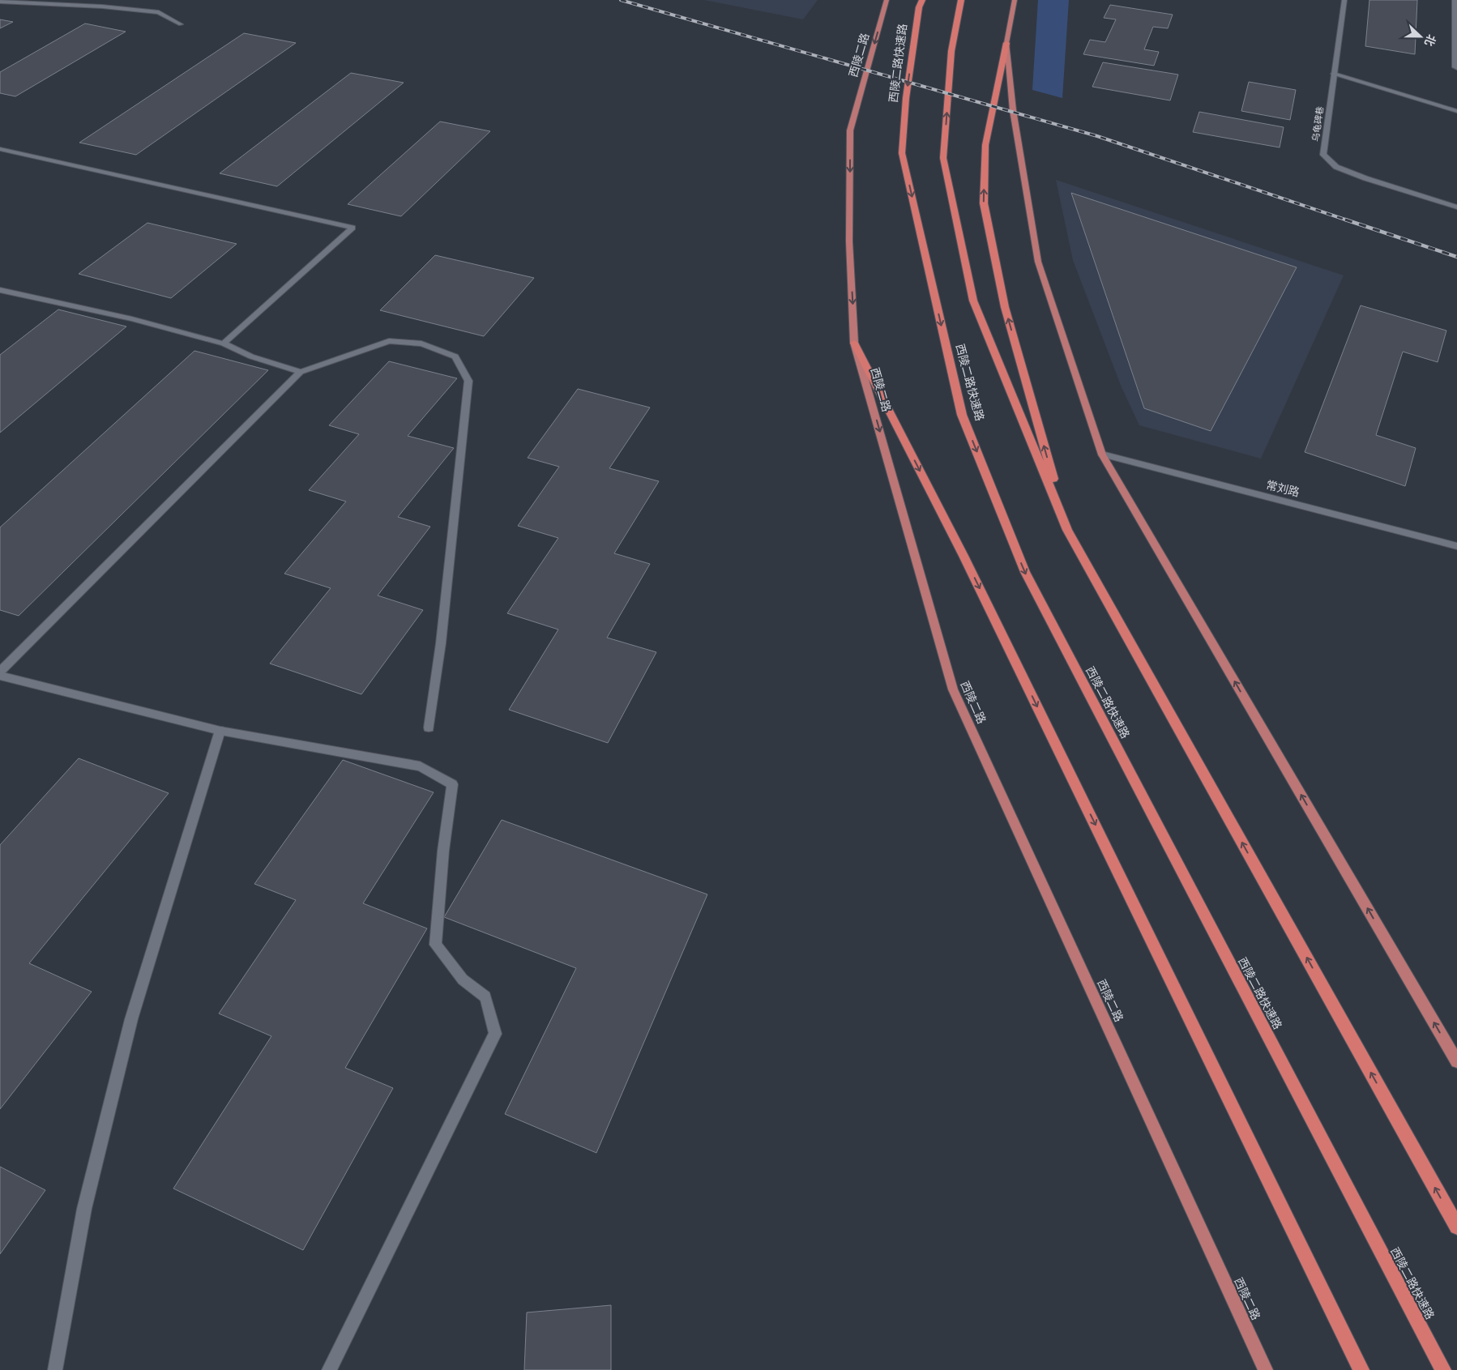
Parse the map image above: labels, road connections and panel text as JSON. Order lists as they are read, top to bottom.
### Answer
{
  "streets": {
    "highway": ["西陵二路快速路"],
    "main road": ["西陵二路"],
    "street": ["乌龟碑巷", "常刘路"]
  },
  "one_way": ["西陵二路"],
  "north": "right"
}
